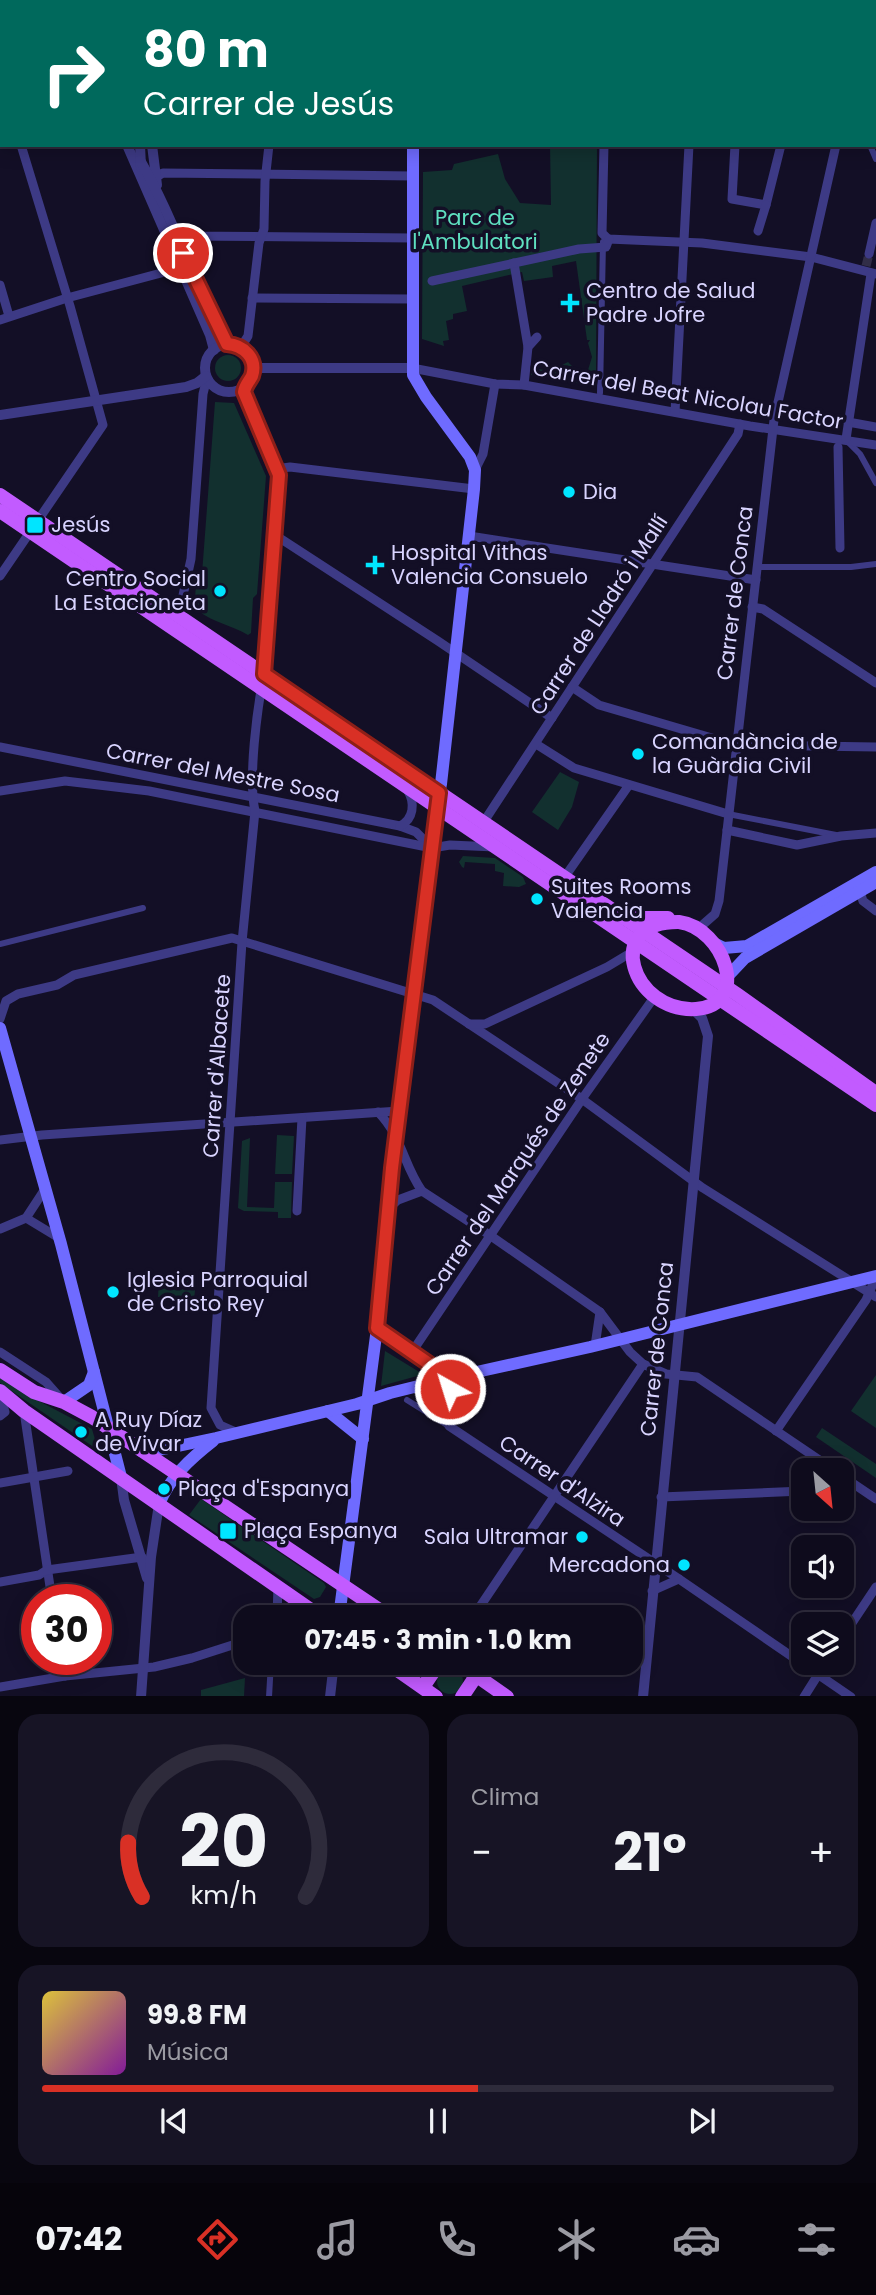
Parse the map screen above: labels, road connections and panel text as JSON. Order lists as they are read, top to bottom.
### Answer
{
  "streets": {
    "street": [
      "Carrer del Beat Nicolau Factor",
      "Carrer de Conca",
      "Carrer de Lladró i Mallí",
      "Carrer del Mestre Sosa",
      "Carrer d'Albacete",
      "Carrer del Marqués de Zenete",
      "Carrer d'Alzira"
    ]
  },
  "crossings": [
    ["Carrer del Beat Nicolau Factor", "Carrer de Conca"],
    ["Carrer del Beat Nicolau Factor", "Carrer de Lladró i Mallí"],
    ["Carrer de Conca", "Carrer d'Alzira"],
    ["Carrer del Mestre Sosa", "Carrer d'Albacete"]
  ],
  "parks": ["Parc de l'Ambulatori"],
  "places": {
    "health": ["Centro de Salud Padre Jofre", "Hospital Vithas Valencia Consuelo"],
    "other": [
      "Dia",
      "Centro Social La Estacioneta",
      "Comandància de la Guàrdia Civil",
      "Suites Rooms Valencia",
      "Iglesia Parroquial de Cristo Rey",
      "A Ruy Díaz de Vivar",
      "Plaça d'Espanya",
      "Sala Ultramar",
      "Mercadona"
    ],
    "transit": ["Jesús", "Plaça Espanya"]
  },
  "north": "bottom right",
  "page": {
    "turn": ["80 m", "Carrer de Jesús"],
    "limit": "30",
    "trip": "07:45 · 3 min · 1.0 km",
    "tile": "Clima",
    "heat": ["−", "21°", "+"],
    "song": ["99.8 FM", "Música"],
    "tabs": "07:42",
    "gauge": ["20", "km/h"]
  }
}
